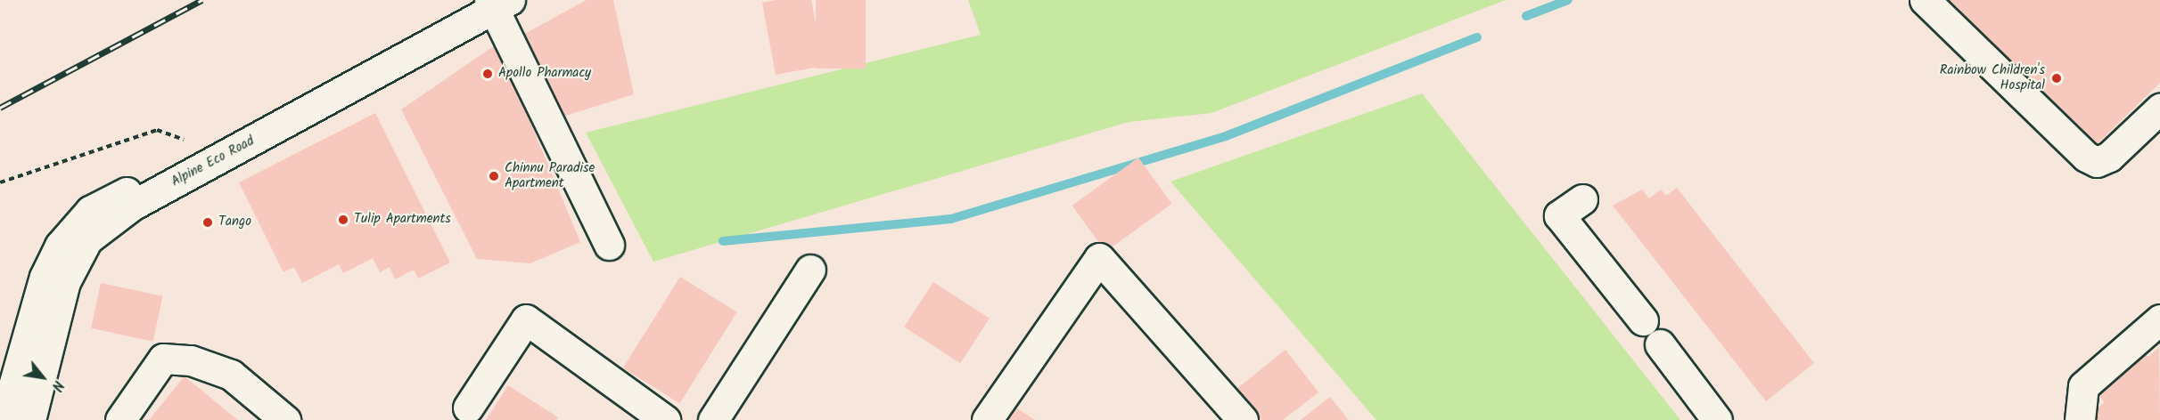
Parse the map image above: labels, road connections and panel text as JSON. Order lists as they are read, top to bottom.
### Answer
{
  "streets": {
    "street": ["Alpine Eco Road"]
  },
  "places": [
    "Apollo Pharmacy",
    "Rainbow Children's Hospital",
    "Chinnu Paradise Apartment",
    "Tulip Apartments",
    "Tango"
  ],
  "north": "bottom right"
}
